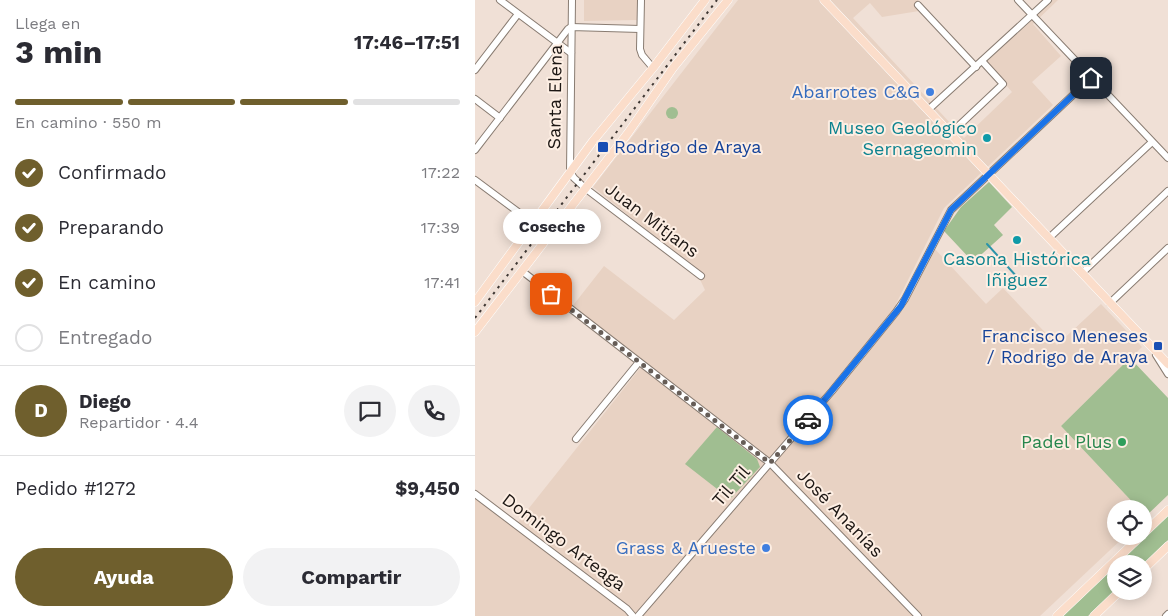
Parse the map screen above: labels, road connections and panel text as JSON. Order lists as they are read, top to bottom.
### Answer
{
  "streets": {
    "street": [
      "Santa Elena",
      "Juan Mitjans",
      "Til Til",
      "José Ananías",
      "Domingo Arteaga"
    ]
  },
  "crossings": [
    ["Santa Elena", "Juan Mitjans"],
    ["Til Til", "José Ananías"]
  ],
  "places": {
    "other": [
      "Abarrotes C&G",
      "Museo Geológico Sernageomin",
      "Casona Histórica Iñiguez",
      "Coseche",
      "Padel Plus",
      "Grass & Arueste"
    ],
    "transit": ["Rodrigo de Araya", "Francisco Meneses / Rodrigo de Araya"]
  },
  "page": {
    "heading": ["3 min", "Llega en", "17:46–17:51"],
    "panel": [
      "Diego",
      "Repartidor · 4.4",
      "Pedido #1272",
      "$9,450"
    ],
    "bar": "En camino · 550 m",
    "list": [
      ["Confirmado", "17:22"],
      ["Preparando", "17:39"],
      ["En camino", "17:41"],
      "Entregado"
    ],
    "bubble": "Coseche",
    "round": "D",
    "buttons": ["Ayuda", "Compartir"]
  }
}
